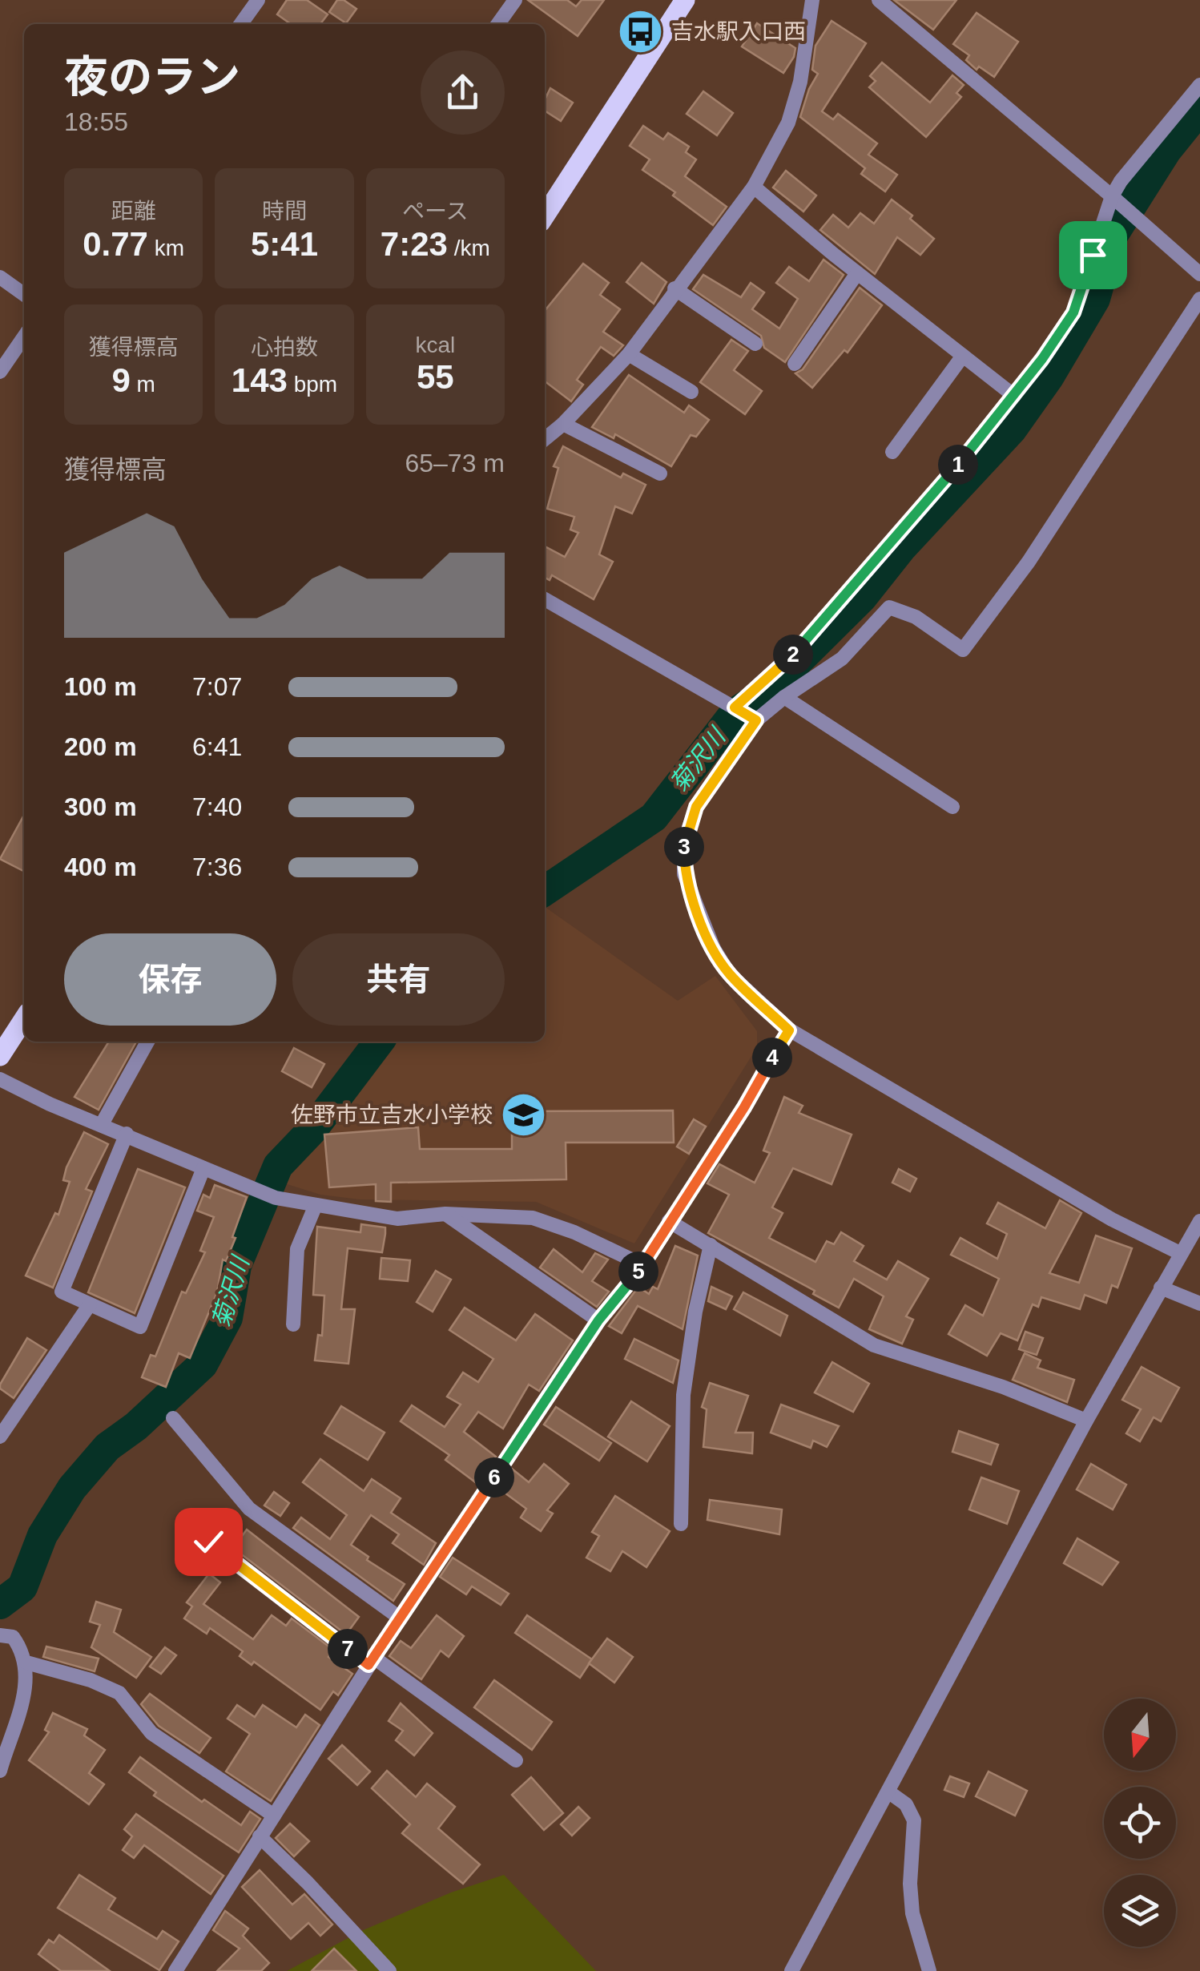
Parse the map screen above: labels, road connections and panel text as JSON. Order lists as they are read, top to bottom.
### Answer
{
  "water": ["菊沢川"],
  "places": {
    "bus stop": ["吉水駅入口西"],
    "school or university": ["佐野市立吉水小学校"]
  },
  "north": "bottom",
  "page": {
    "heading": ["夜のラン", "18:55"],
    "stats": [
      ["距離", "0.77 km"],
      ["時間", "5:41"],
      ["ペース", "7:23 /km"],
      ["獲得標高", "9 m"],
      ["心拍数", "143 bpm"],
      ["kcal", "55"]
    ],
    "chart": ["獲得標高", "65–73 m"],
    "pins": [
      "1",
      "2",
      "3",
      "4",
      "5",
      "6",
      "7"
    ],
    "list": [
      {
        "name": "100 m",
        "note": "7:07"
      },
      {
        "name": "200 m",
        "note": "6:41"
      },
      {
        "name": "300 m",
        "note": "7:40"
      },
      {
        "name": "400 m",
        "note": "7:36"
      }
    ],
    "buttons": ["保存", "共有"]
  }
}
